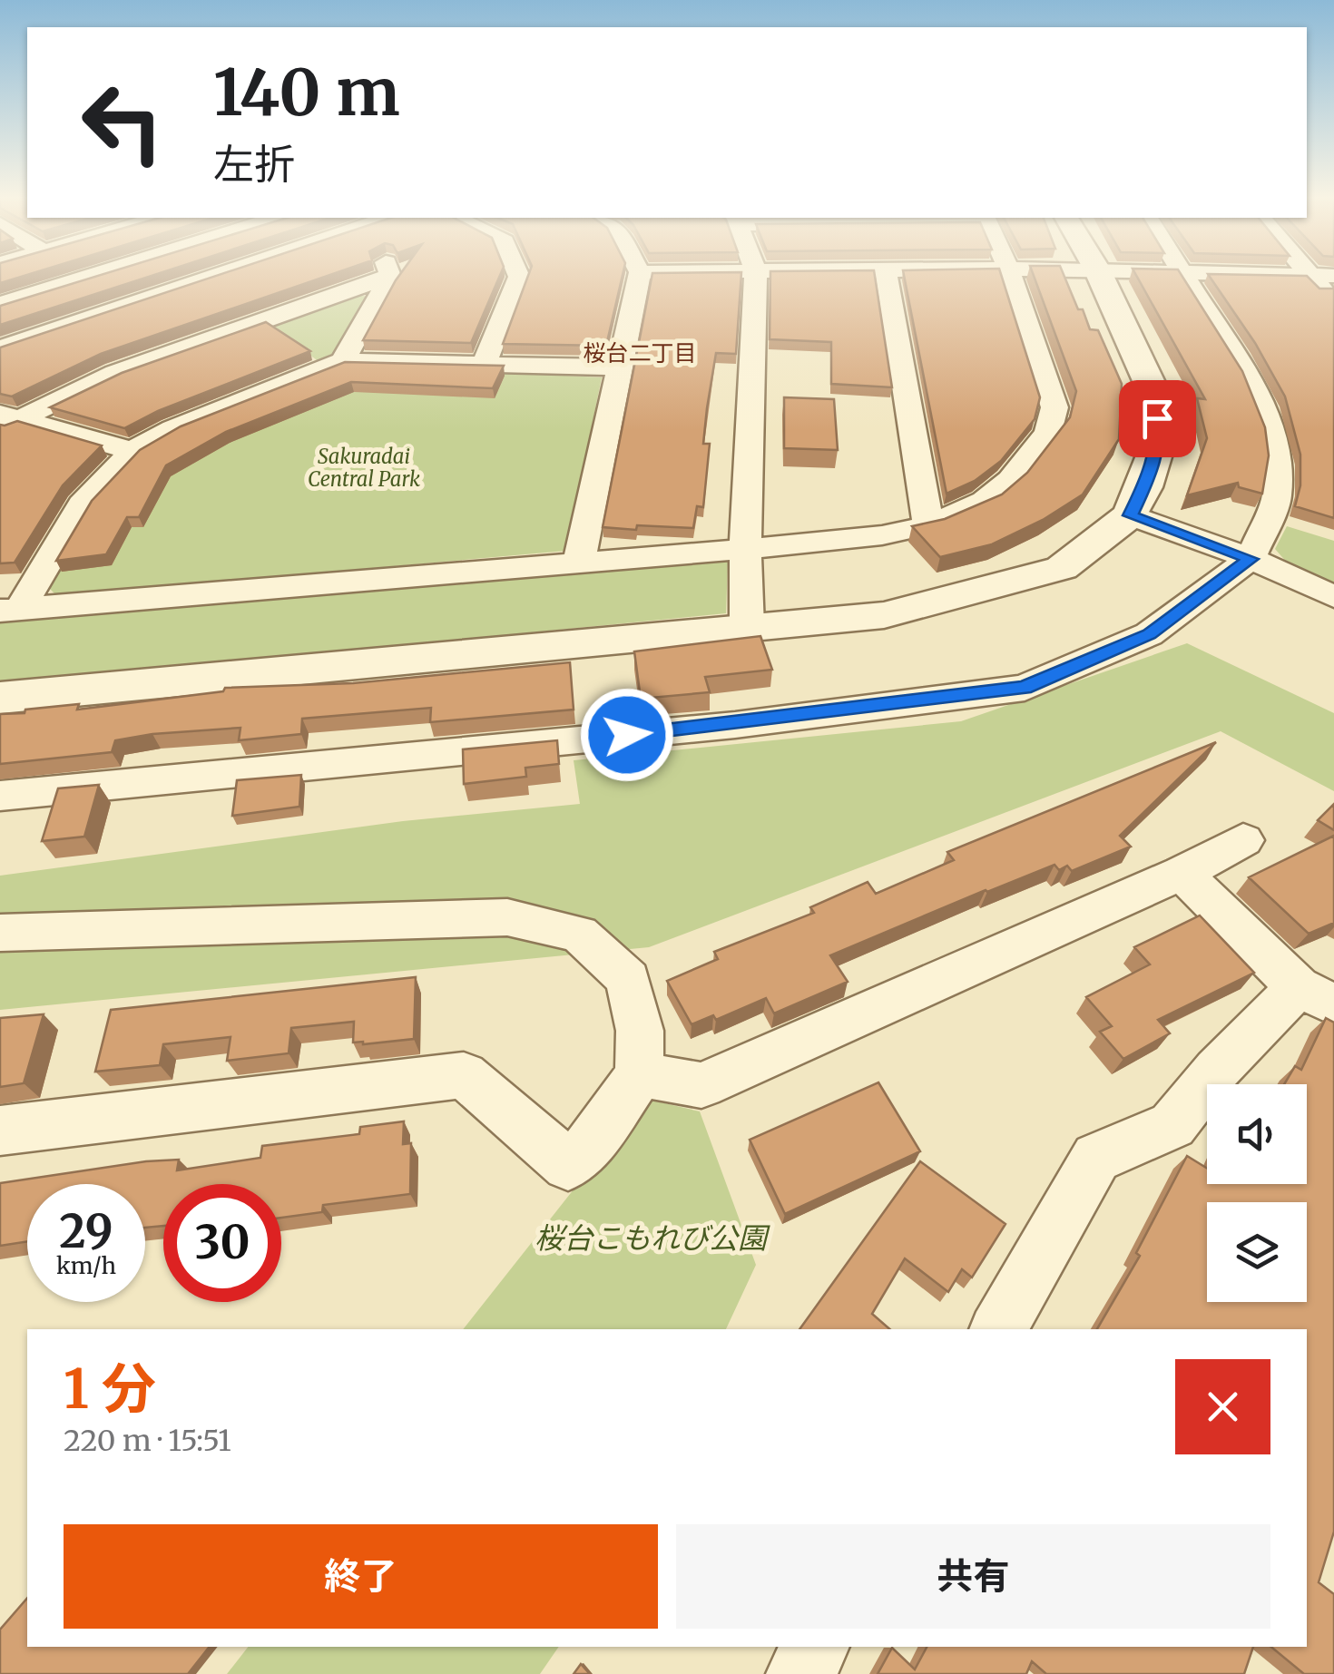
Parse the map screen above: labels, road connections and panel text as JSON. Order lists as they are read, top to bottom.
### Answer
{
  "districts": ["桜台二丁目"],
  "parks": ["Sakuradai Central Park", "桜台こもれび公園"],
  "page": {
    "turn": ["140 m", "左折"],
    "speed": "29 km/h",
    "limit": "30",
    "heading": ["1 分", "220 m · 15:51"],
    "buttons": ["終了", "共有"]
  }
}
